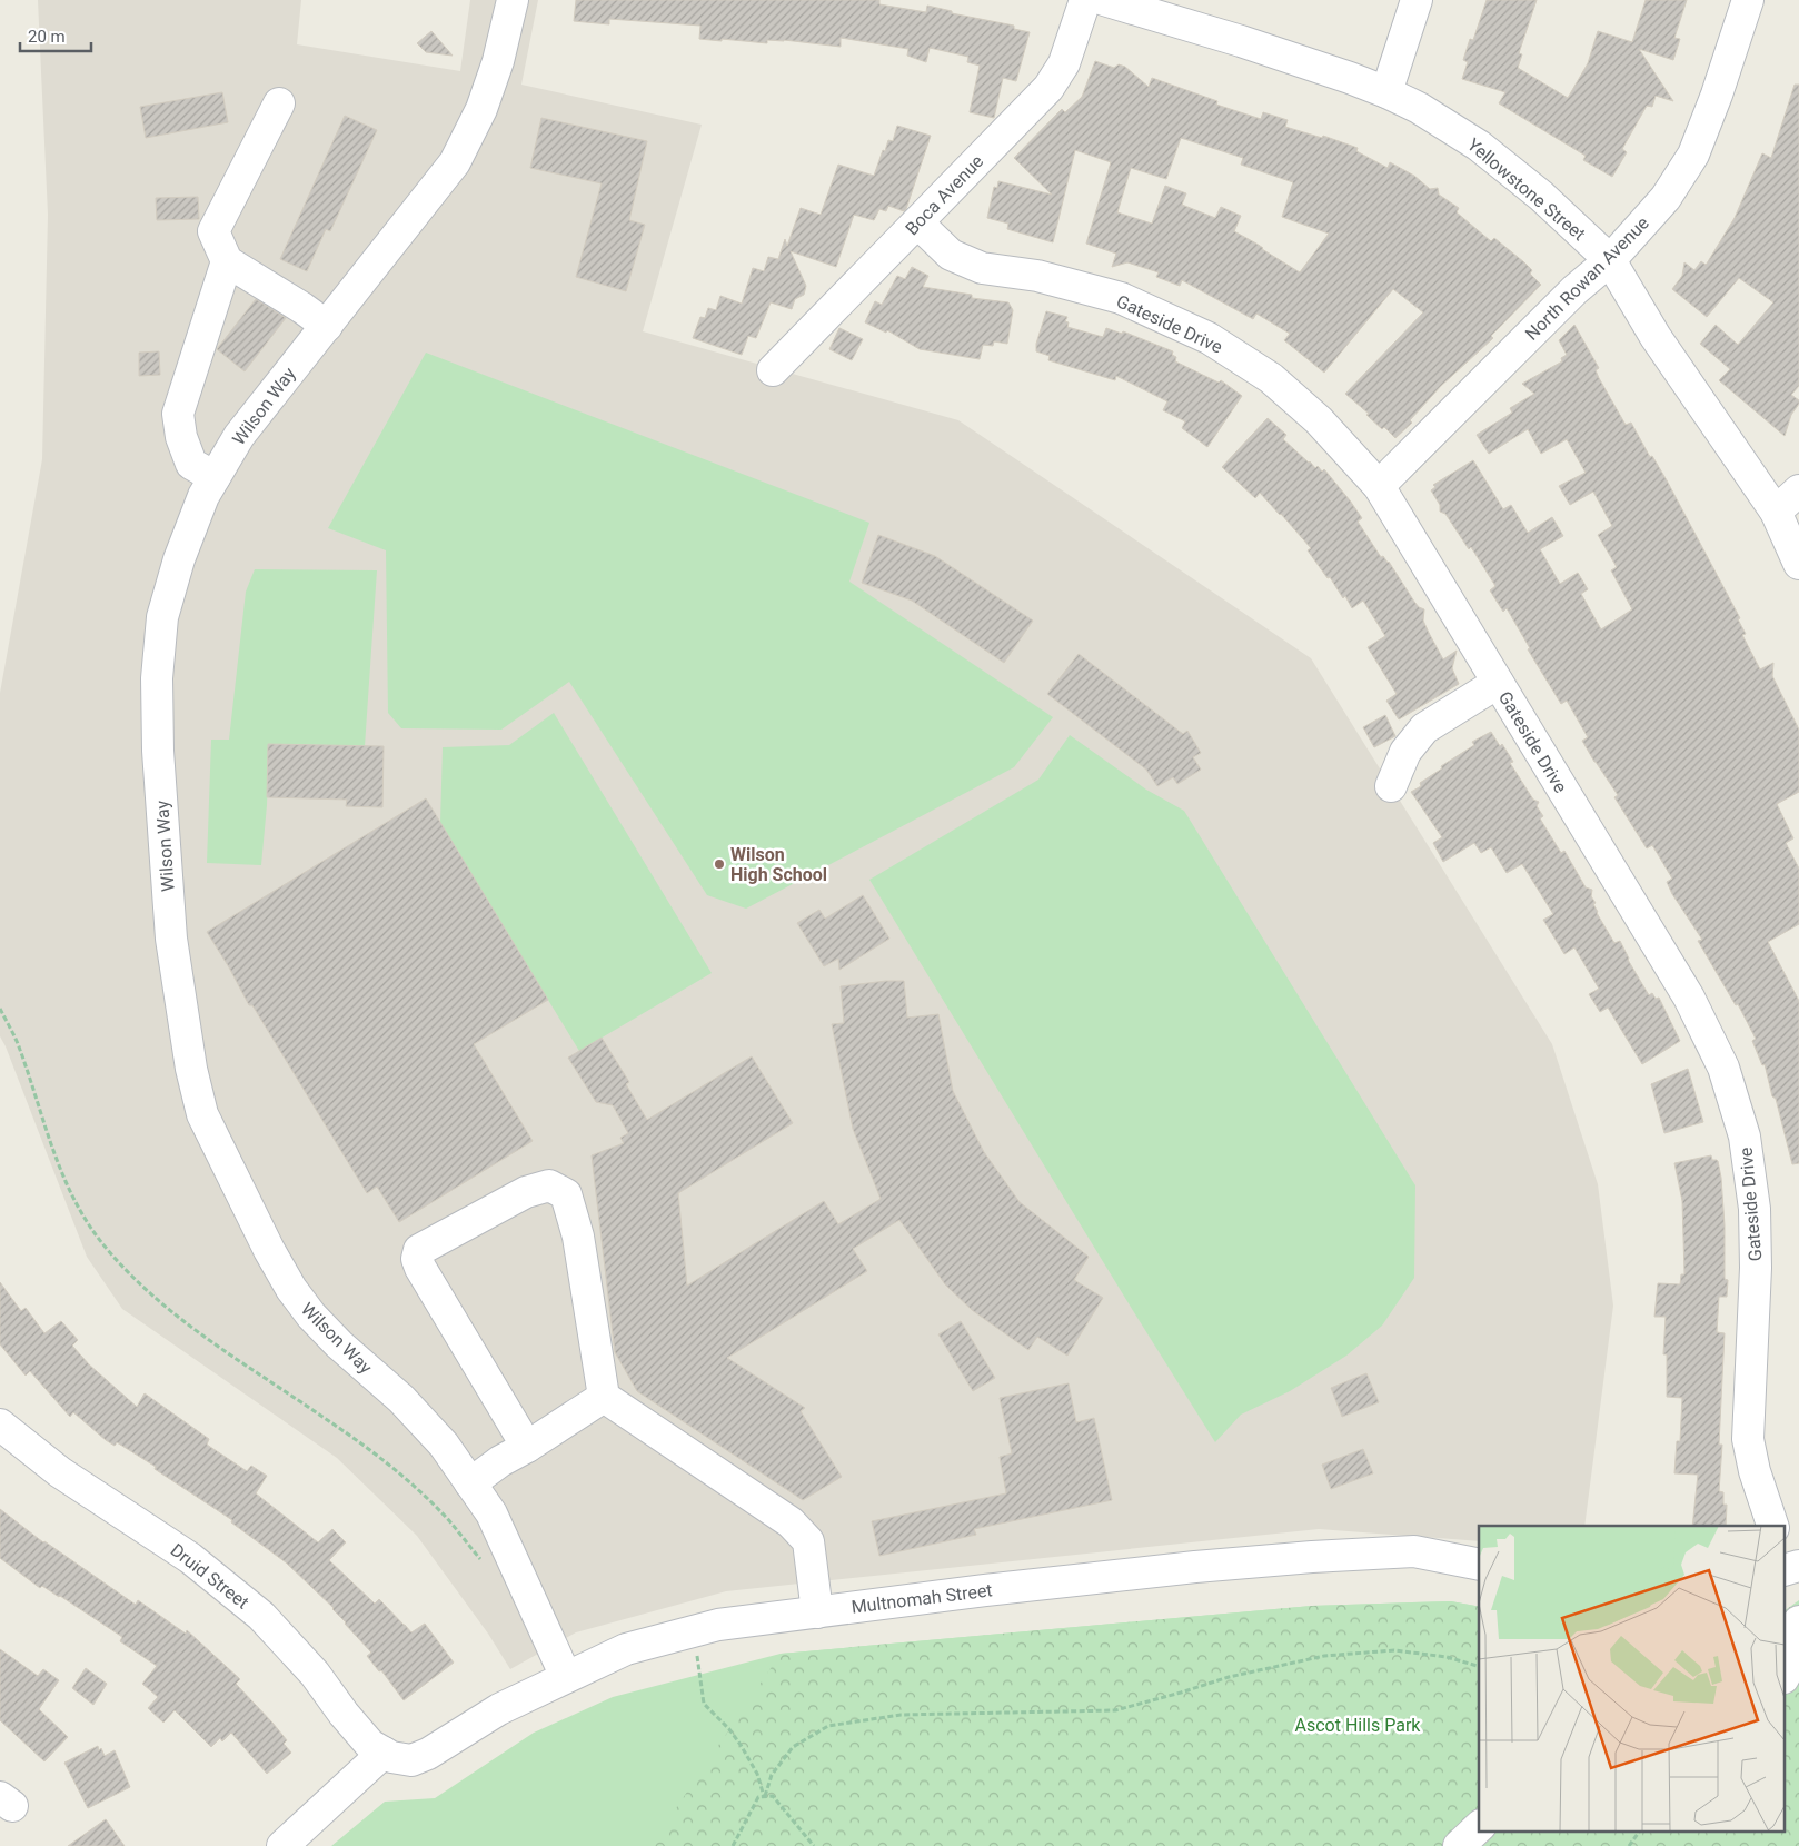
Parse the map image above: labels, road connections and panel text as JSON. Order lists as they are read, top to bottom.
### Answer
{
  "streets": {
    "street": [
      "Yellowstone Street",
      "Boca Avenue",
      "North Rowan Avenue",
      "Gateside Drive",
      "Wilson Way",
      "Druid Street",
      "Multnomah Street"
    ]
  },
  "crossings": [
    ["Yellowstone Street", "North Rowan Avenue"],
    ["Boca Avenue", "Gateside Drive"],
    ["North Rowan Avenue", "Gateside Drive"],
    ["Wilson Way", "Multnomah Street"],
    ["Druid Street", "Multnomah Street"]
  ],
  "parks": ["Ascot Hills Park"],
  "places": ["Wilson High School"],
  "scale_bar": "20 m"
}
